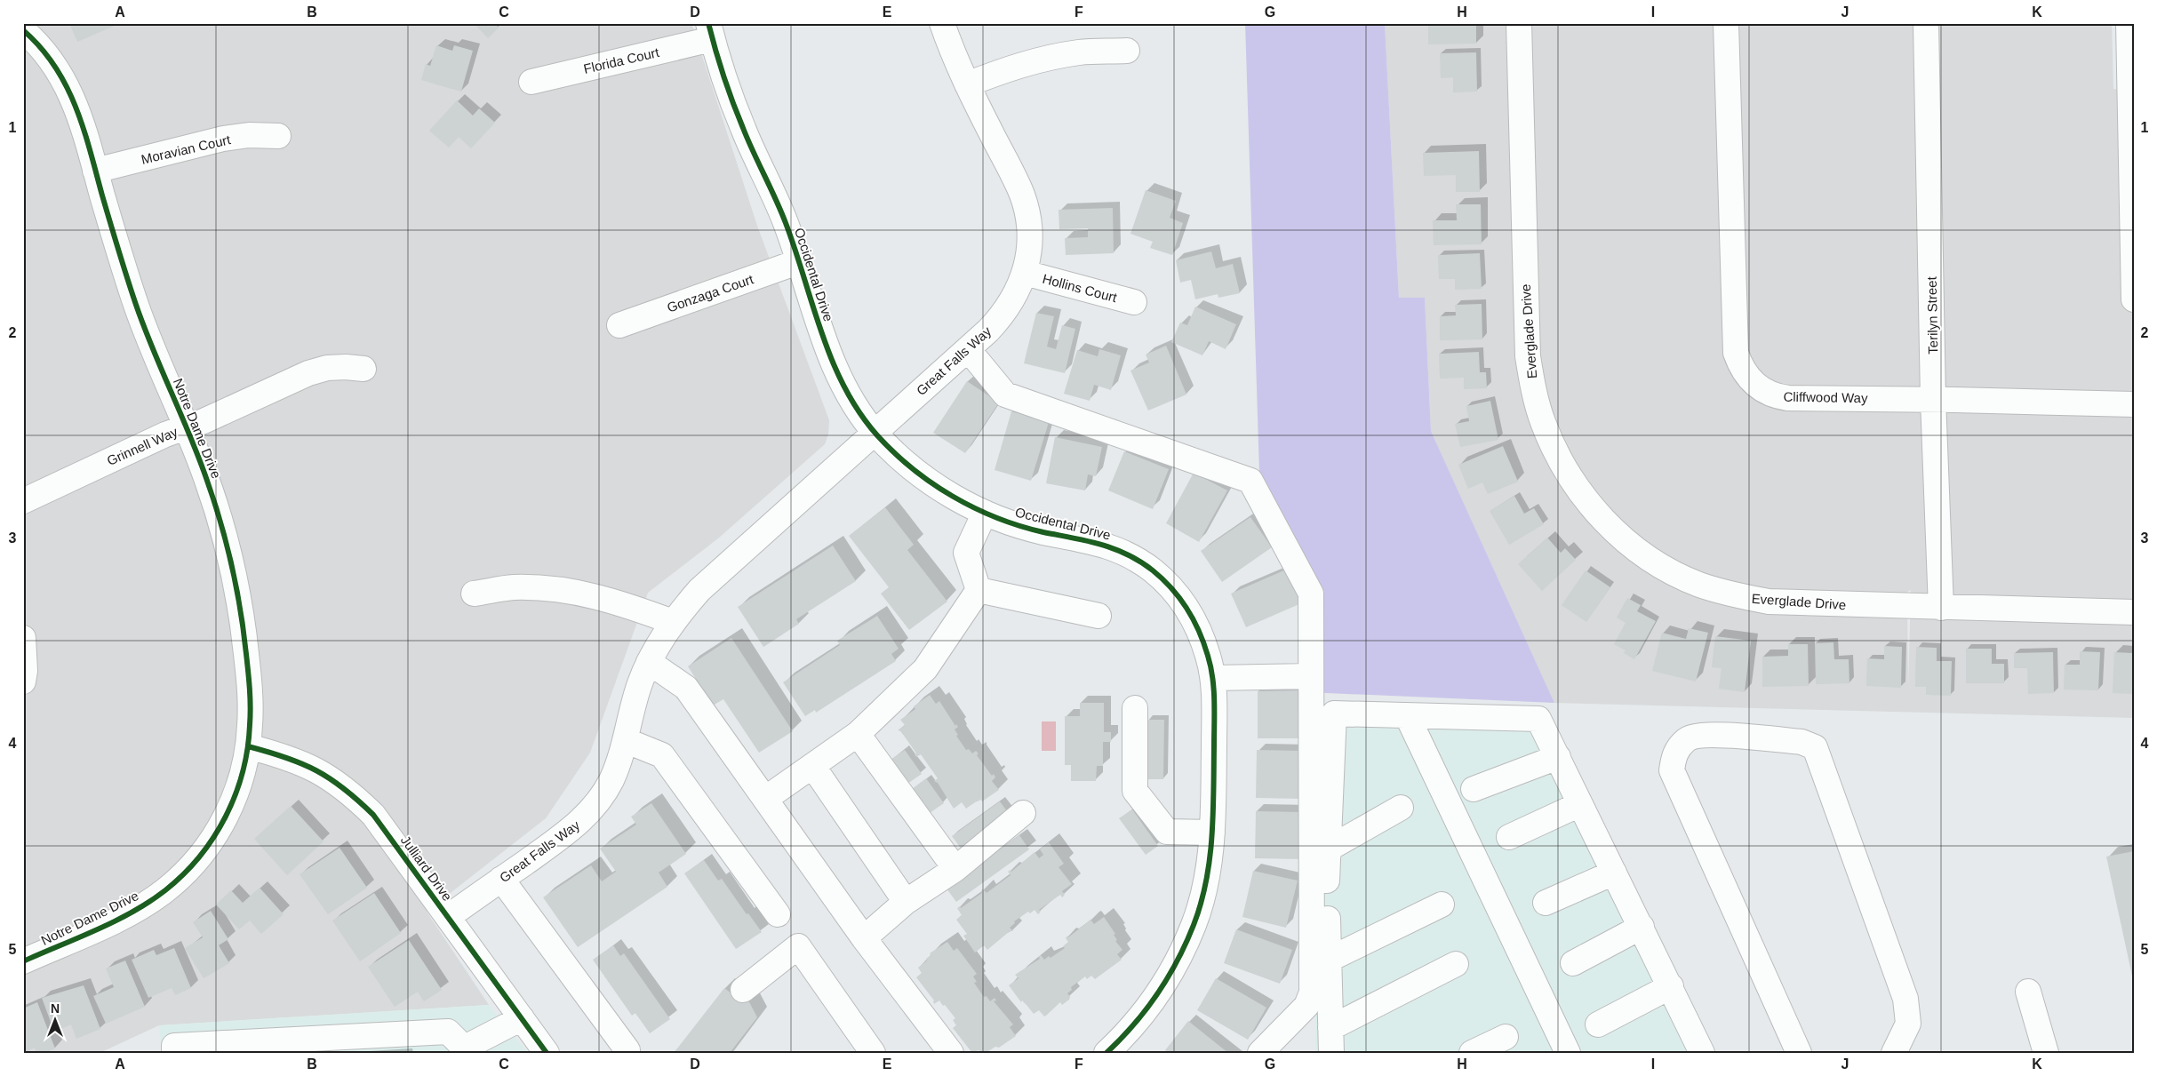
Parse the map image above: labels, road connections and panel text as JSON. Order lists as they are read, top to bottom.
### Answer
{
  "streets": {
    "street": [
      "Florida Court",
      "Moravian Court",
      "Occidental Drive",
      "Hollins Court",
      "Gonzaga Court",
      "Terilyn Street",
      "Everglade Drive",
      "Great Falls Way",
      "Cliffwood Way",
      "Notre Dame Drive",
      "Grinnell Way",
      "Julliard Drive"
    ]
  },
  "crossings": [
    ["Florida Court", "Occidental Drive"],
    ["Moravian Court", "Notre Dame Drive"],
    ["Occidental Drive", "Gonzaga Court"],
    ["Occidental Drive", "Great Falls Way"],
    ["Hollins Court", "Great Falls Way"],
    ["Terilyn Street", "Everglade Drive"],
    ["Terilyn Street", "Cliffwood Way"],
    ["Great Falls Way", "Julliard Drive"],
    ["Notre Dame Drive", "Grinnell Way"],
    ["Notre Dame Drive", "Julliard Drive"]
  ],
  "north": "top",
  "grid": {
    "columns": [
      "A",
      "B",
      "C",
      "D",
      "E",
      "F",
      "G",
      "H",
      "I",
      "J",
      "K"
    ],
    "rows": [
      "1",
      "2",
      "3",
      "4",
      "5"
    ]
  }
}
